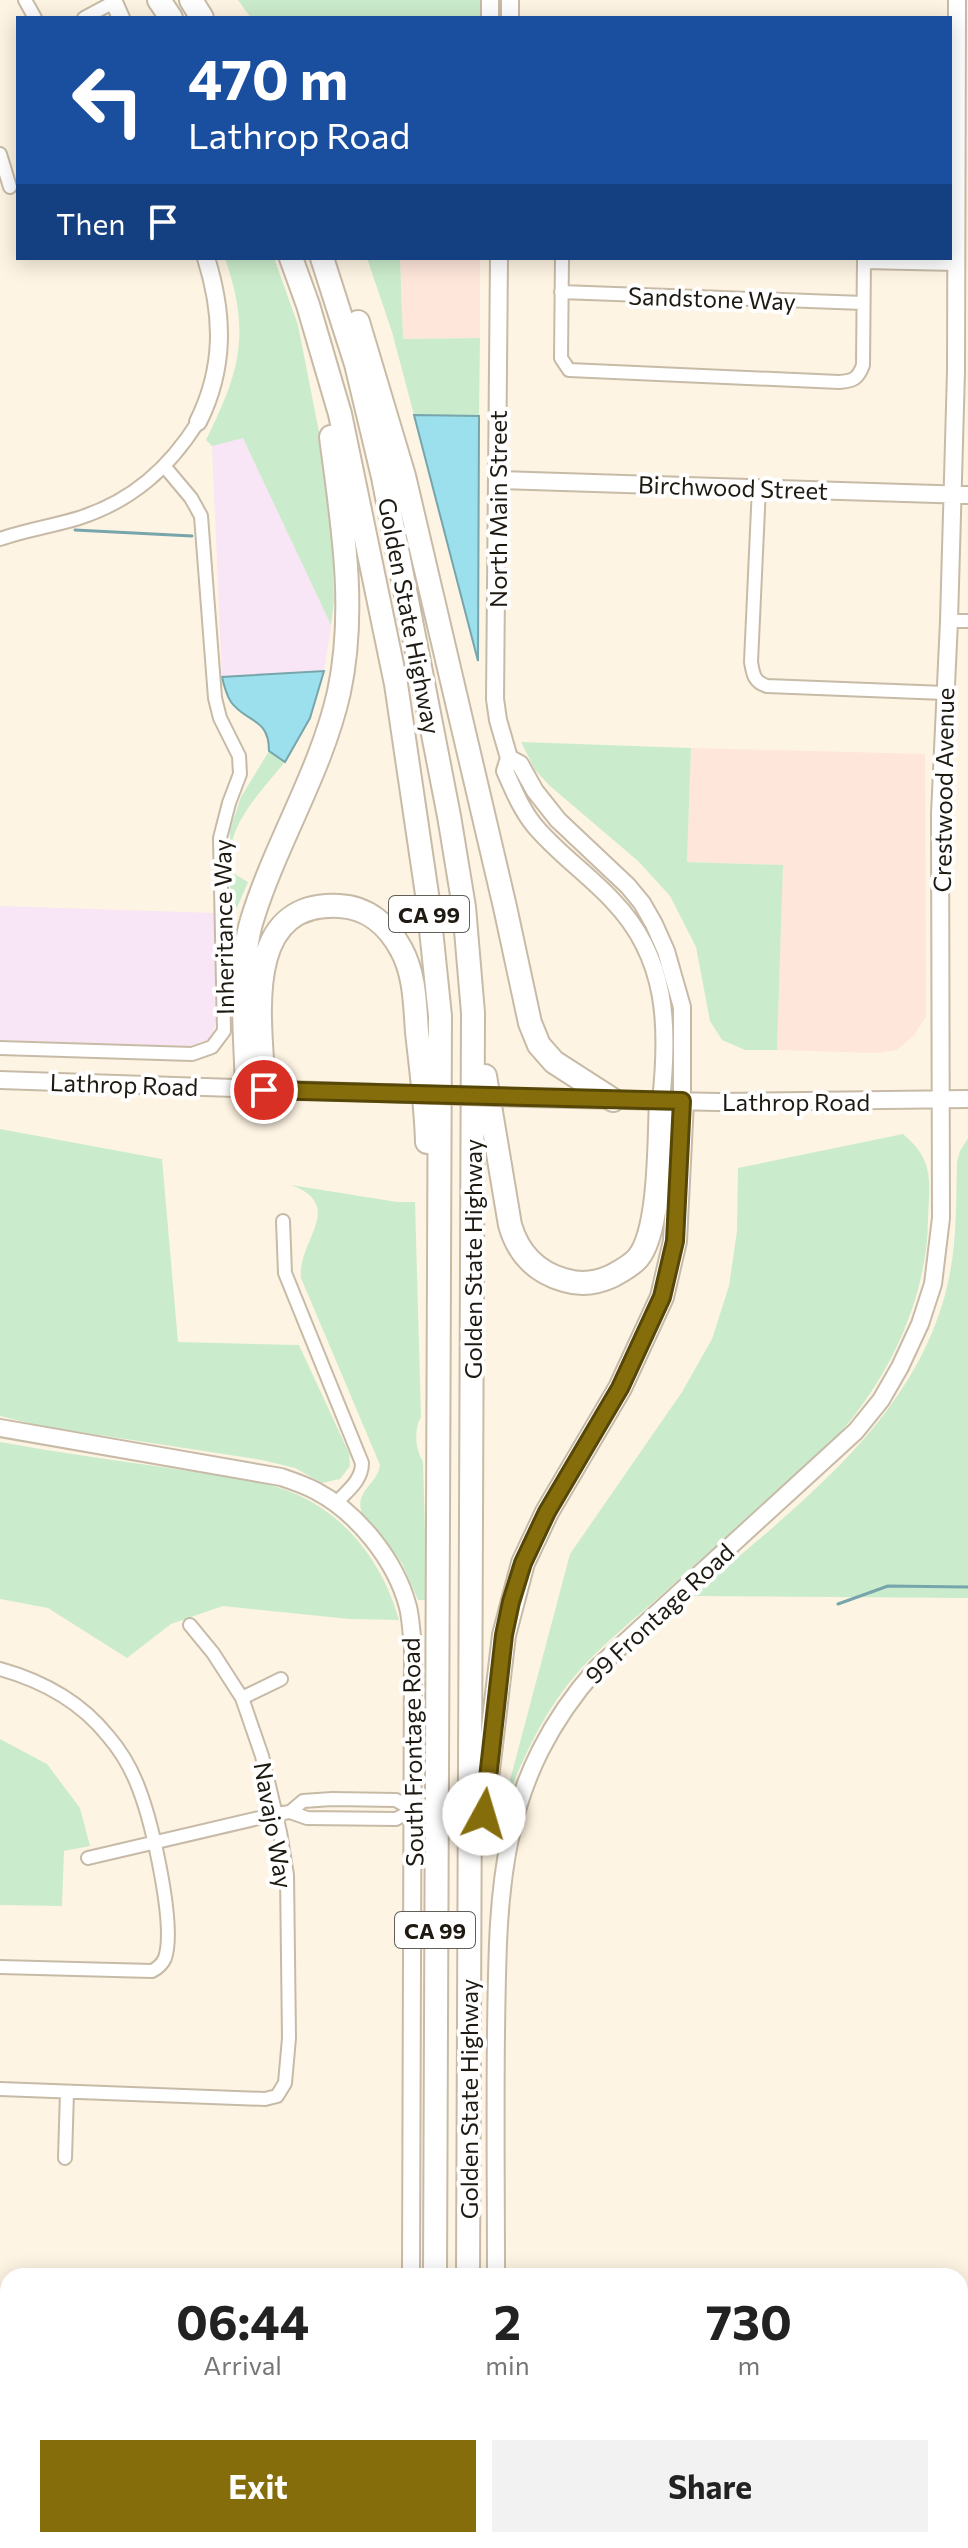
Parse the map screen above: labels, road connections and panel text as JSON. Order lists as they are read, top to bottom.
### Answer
{
  "streets": {
    "highway": ["Golden State Highway", "CA 99"],
    "street": [
      "Sandstone Way",
      "Birchwood Street",
      "North Main Street",
      "Crestwood Avenue",
      "Inheritance Way",
      "Lathrop Road",
      "99 Frontage Road",
      "South Frontage Road",
      "Navajo Way"
    ]
  },
  "crossings": [
    ["Birchwood Street", "North Main Street"],
    ["Birchwood Street", "Crestwood Avenue"],
    ["North Main Street", "Lathrop Road"],
    ["Crestwood Avenue", "Lathrop Road"],
    ["Crestwood Avenue", "99 Frontage Road"],
    ["Lathrop Road", "99 Frontage Road"]
  ],
  "page": {
    "turn": ["470 m", "Lathrop Road"],
    "then": "Then",
    "eta": [
      "06:44",
      "Arrival",
      "2",
      "min",
      "730",
      "m"
    ],
    "buttons": ["Exit", "Share"]
  }
}
